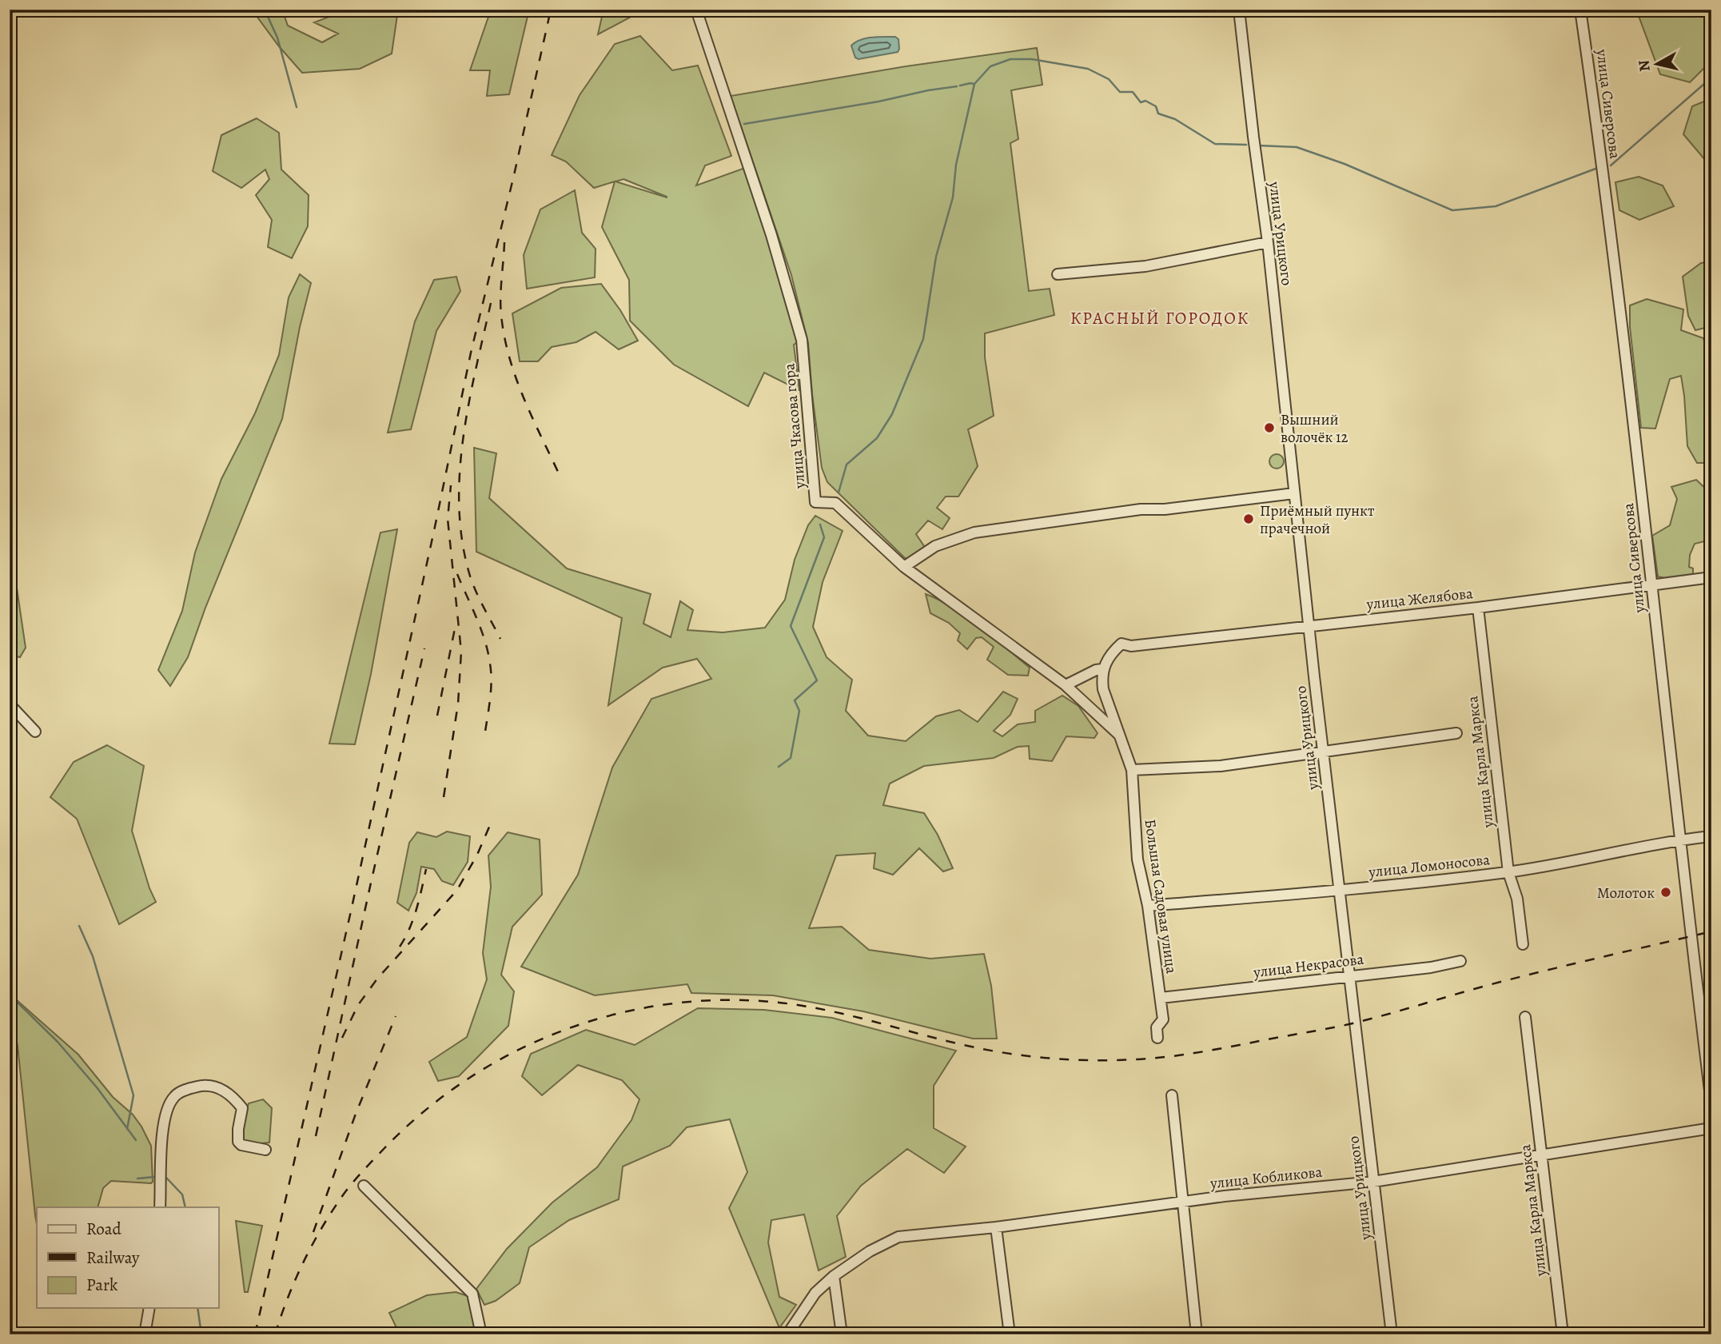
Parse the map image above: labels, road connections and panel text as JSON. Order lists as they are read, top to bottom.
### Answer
{
  "streets": {
    "street": [
      "улица Сиверсова",
      "улица Урицкого",
      "улица Чкасова гора",
      "улица Желябова",
      "улица Карла Маркса",
      "улица Ломоносова",
      "Большая Садовая улица",
      "улица Некрасова",
      "улица Кобликова"
    ]
  },
  "crossings": [
    ["улица Сиверсова", "улица Желябова"],
    ["улица Сиверсова", "улица Ломоносова"],
    ["улица Урицкого", "улица Желябова"],
    ["улица Урицкого", "улица Ломоносова"],
    ["улица Урицкого", "улица Некрасова"],
    ["улица Урицкого", "улица Кобликова"],
    ["улица Чкасова гора", "Большая Садовая улица"],
    ["улица Желябова", "улица Карла Маркса"],
    ["улица Желябова", "Большая Садовая улица"],
    ["улица Карла Маркса", "улица Ломоносова"],
    ["улица Карла Маркса", "улица Кобликова"],
    ["улица Ломоносова", "Большая Садовая улица"],
    ["Большая Садовая улица", "улица Некрасова"]
  ],
  "districts": ["КРАСНЫЙ ГОРОДОК"],
  "places": ["Вышний волочёк 12", "Приёмный пункт прачечной", "Молоток"],
  "legend": ["Road", "Railway", "Park"],
  "north": "left"
}
